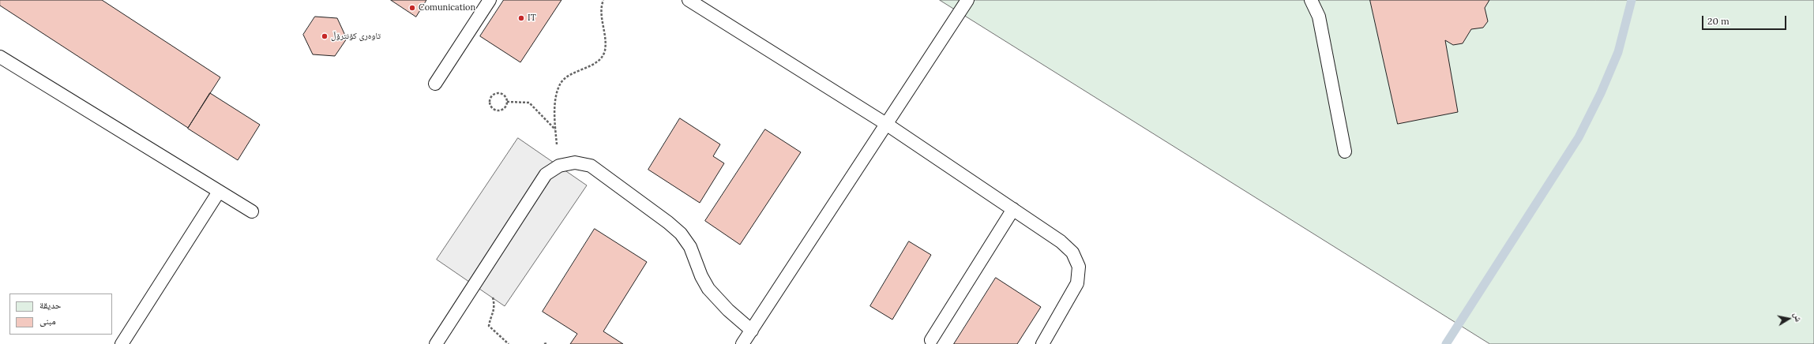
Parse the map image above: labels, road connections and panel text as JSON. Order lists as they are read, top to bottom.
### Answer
{
  "places": ["Comunication", "IT", "تاوەری کۆنترۆڵ"],
  "legend": ["حديقة", "مبنى"],
  "scale_bar": "20 m",
  "north": "right"
}
